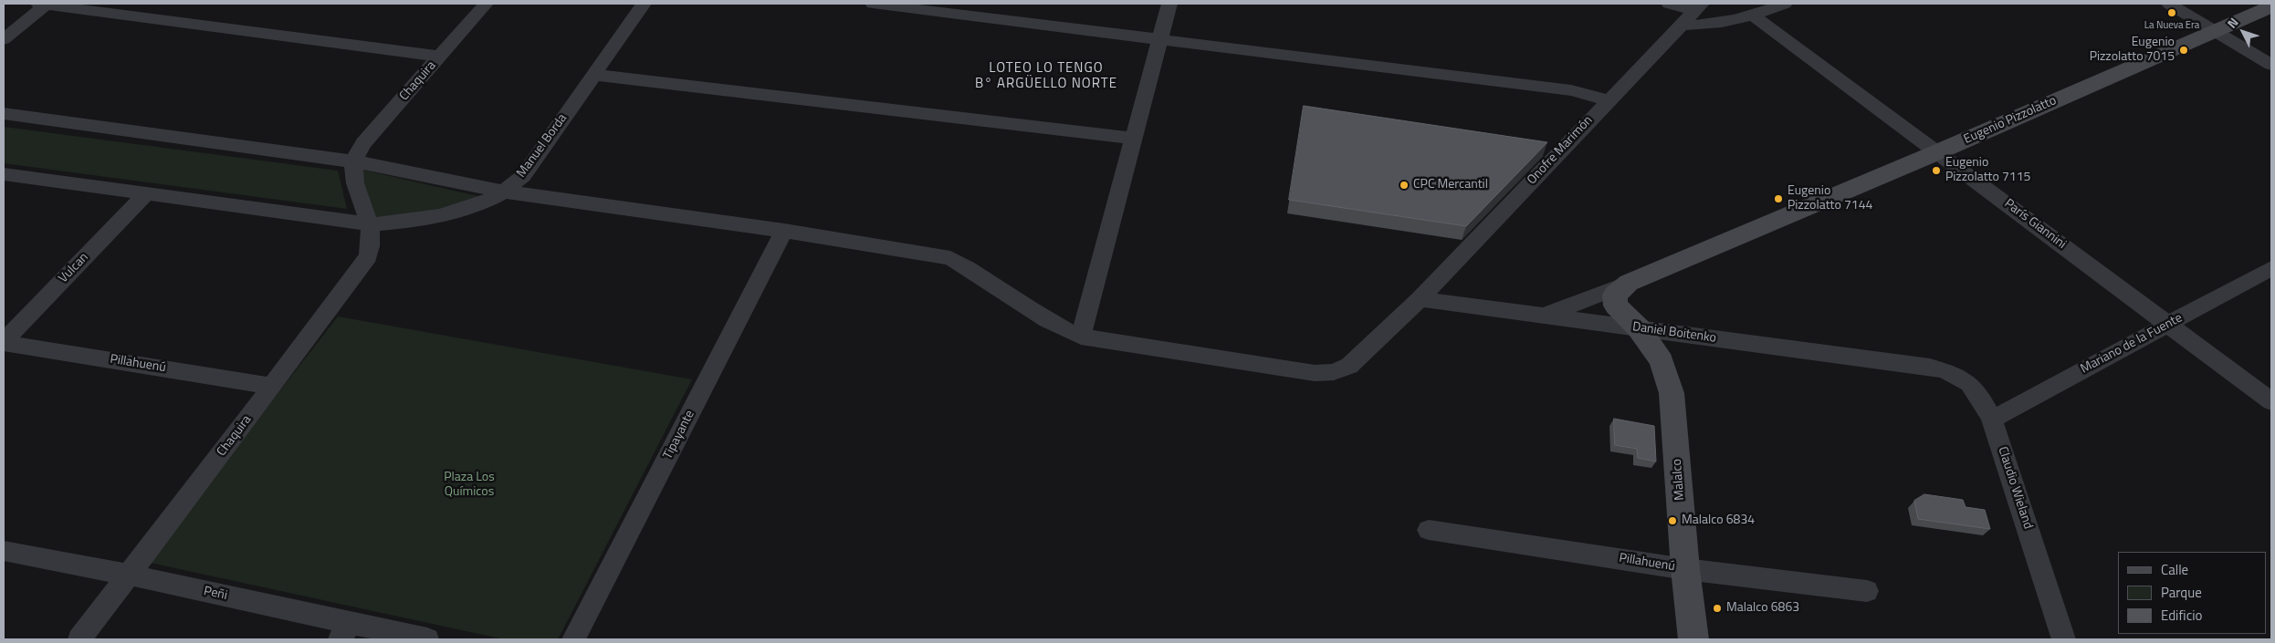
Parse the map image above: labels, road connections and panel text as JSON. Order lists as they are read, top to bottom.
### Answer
{
  "streets": {
    "main road": ["Eugenio Pizzolatto", "Malalco"],
    "street": [
      "Chaquira",
      "Manuel Borda",
      "Onofre Marimón",
      "París Giannini",
      "Vulcan",
      "Daniel Boitenko",
      "Mariano de la Fuente",
      "Pillahuenú",
      "Tipayante",
      "Claudio Wieland",
      "Peñi"
    ]
  },
  "crossings": [
    ["Chaquira", "Manuel Borda"],
    ["Chaquira", "Onofre Marimón"],
    ["Chaquira", "Pillahuenú"],
    ["Chaquira", "Peñi"],
    ["Eugenio Pizzolatto", "París Giannini"],
    ["Eugenio Pizzolatto", "Daniel Boitenko"],
    ["Eugenio Pizzolatto", "Malalco"],
    ["Manuel Borda", "Onofre Marimón"],
    ["Manuel Borda", "Vulcan"],
    ["Onofre Marimón", "Daniel Boitenko"],
    ["Onofre Marimón", "Tipayante"],
    ["París Giannini", "Mariano de la Fuente"],
    ["Vulcan", "Pillahuenú"],
    ["Daniel Boitenko", "Malalco"],
    ["Daniel Boitenko", "Claudio Wieland"],
    ["Mariano de la Fuente", "Claudio Wieland"],
    ["Pillahuenú", "Malalco"]
  ],
  "districts": ["LOTEO LO TENGO B° ARGÜELLO NORTE"],
  "parks": ["Plaza Los Químicos"],
  "places": [
    "La Nueva Era",
    "Eugenio Pizzolatto 7015",
    "Eugenio Pizzolatto 7115",
    "CPC Mercantil",
    "Eugenio Pizzolatto 7144",
    "Malalco 6834",
    "Malalco 6863"
  ],
  "legend": ["Calle", "Parque", "Edificio"],
  "north": "top left"
}
